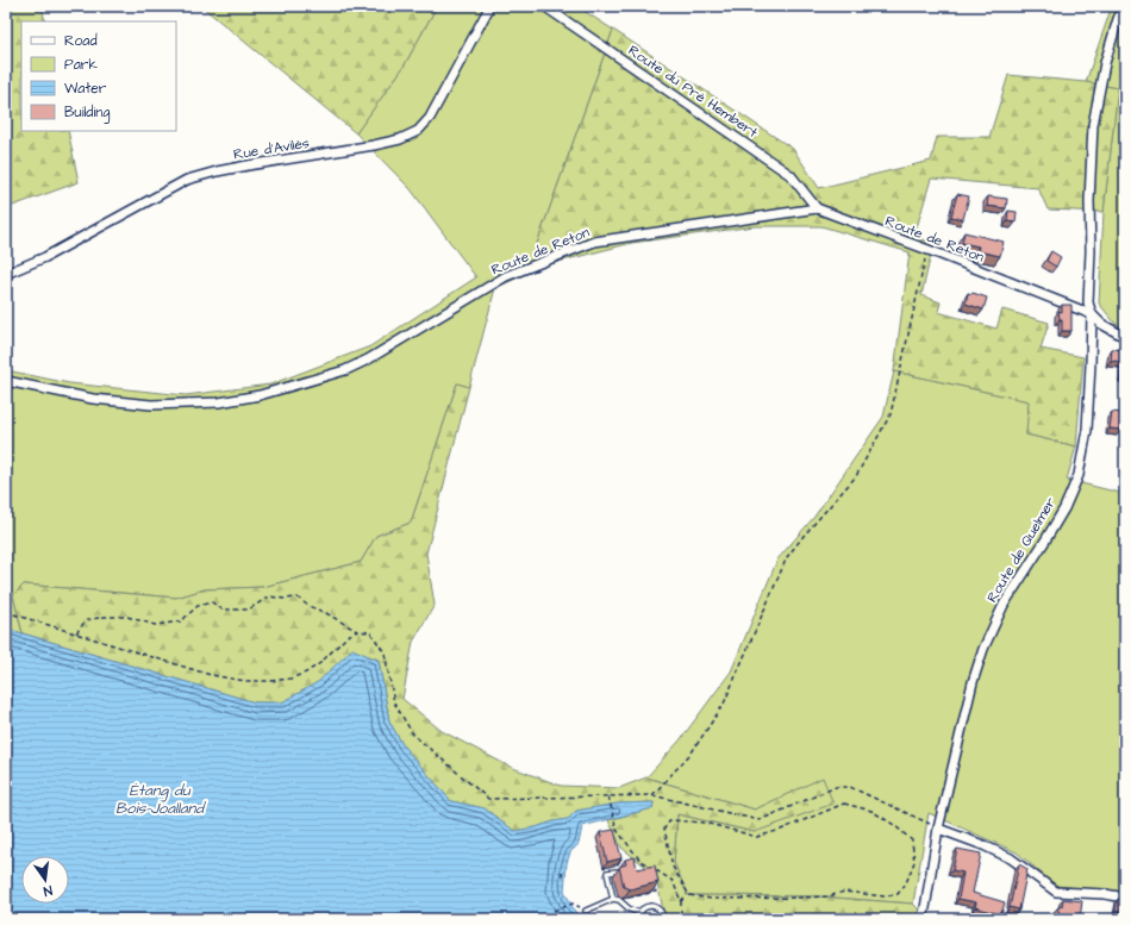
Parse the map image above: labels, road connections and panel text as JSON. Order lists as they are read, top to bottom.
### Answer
{
  "streets": {
    "street": [
      "Route du Pré Hembert",
      "Rue d'Avilès",
      "Route de Reton",
      "Route de Quelmer"
    ]
  },
  "crossings": [
    ["Route du Pré Hembert", "Route de Reton"],
    ["Route de Reton", "Route de Quelmer"]
  ],
  "water": ["Étang du Bois-Joalland"],
  "legend": [
    "Road",
    "Park",
    "Water",
    "Building"
  ],
  "north": "bottom"
}
